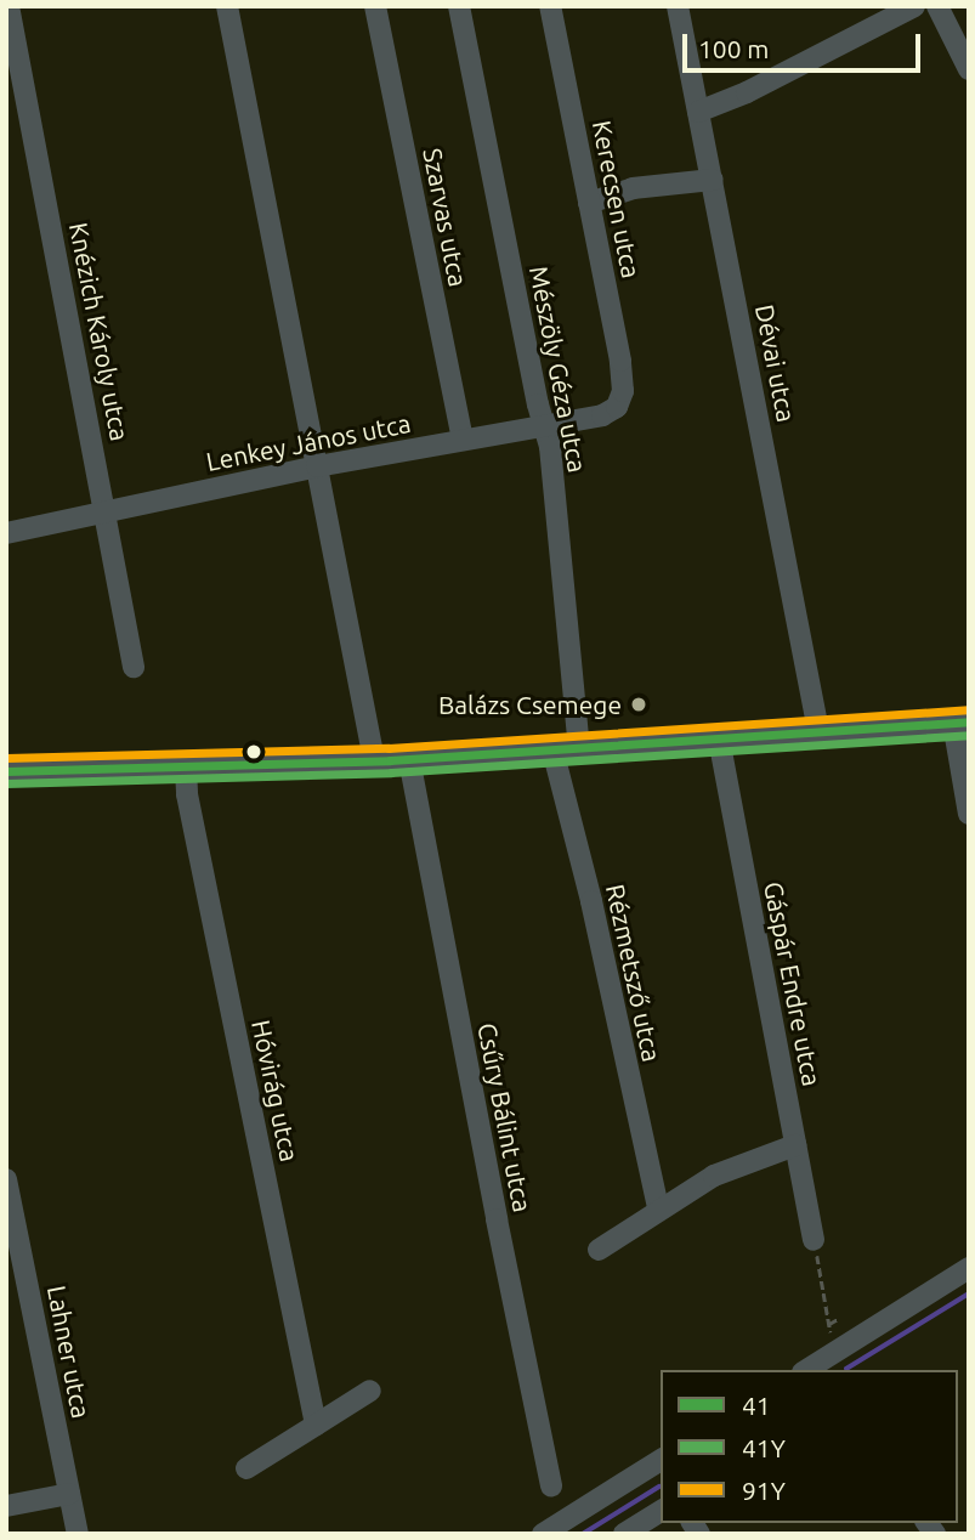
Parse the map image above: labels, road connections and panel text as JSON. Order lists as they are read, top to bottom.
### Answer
{
  "streets": {
    "street": [
      "Kerecsen utca",
      "Szarvas utca",
      "Knézich Károly utca",
      "Dévai utca",
      "Mészöly Géza utca",
      "Lenkey János utca",
      "Rézmetsző utca",
      "Gáspár Endre utca",
      "Hóvirág utca",
      "Csűry Bálint utca",
      "Lahner utca"
    ]
  },
  "crossings": [
    ["Kerecsen utca", "Lenkey János utca"],
    ["Szarvas utca", "Lenkey János utca"],
    ["Knézich Károly utca", "Lenkey János utca"],
    ["Mészöly Géza utca", "Lenkey János utca"]
  ],
  "places": ["Balázs Csemege"],
  "lines": ["transit line 91Y", "transit line 41", "transit line 41Y"],
  "legend": ["41", "41Y", "91Y"],
  "scale_bar": "100 m"
}
